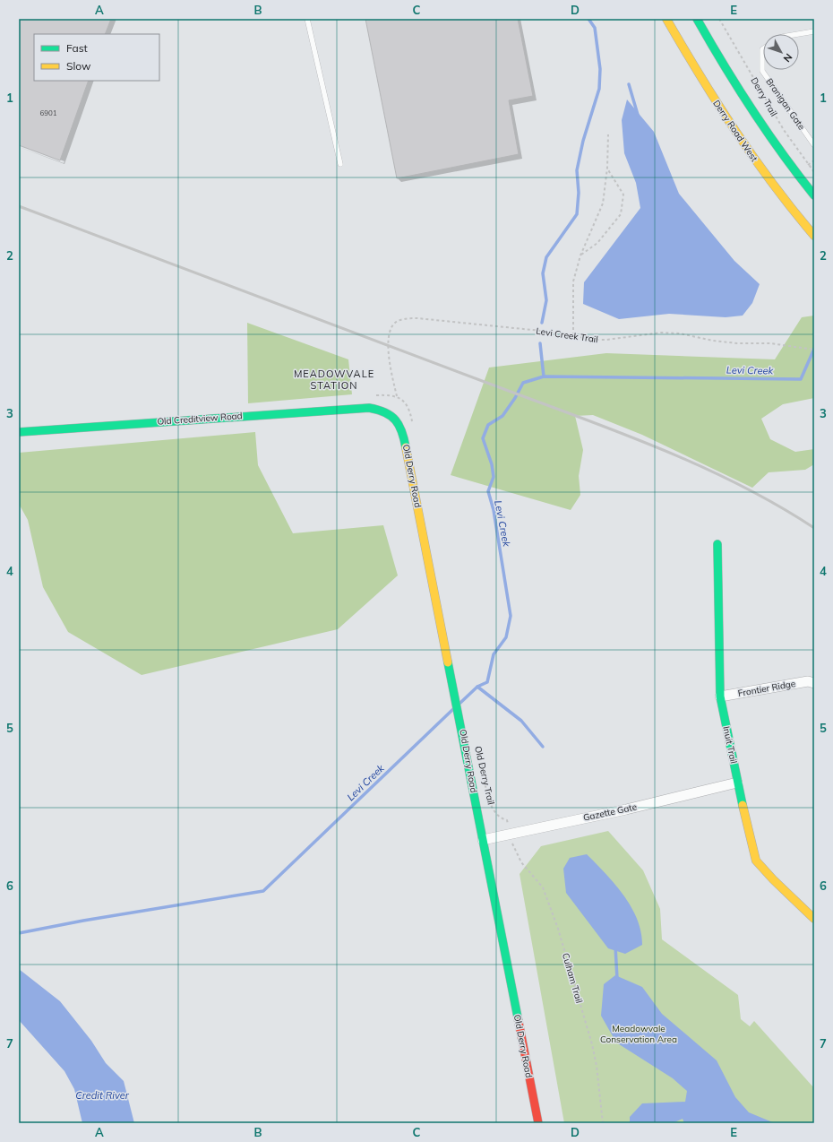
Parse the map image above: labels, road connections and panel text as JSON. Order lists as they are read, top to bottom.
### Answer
{
  "streets": {
    "street": [
      "Derry Road West",
      "Old Creditview Road",
      "Old Derry Road",
      "Frontier Ridge",
      "Inuit Trail",
      "Gazette Gate"
    ],
    "lane": ["Branigan Gate"],
    "path": [
      "Derry Trail",
      "Levi Creek Trail",
      "Old Derry Trail",
      "Culham Trail"
    ]
  },
  "crossings": [
    ["Old Creditview Road", "Old Derry Road"],
    ["Old Derry Road", "Gazette Gate"],
    ["Frontier Ridge", "Inuit Trail"],
    ["Inuit Trail", "Gazette Gate"]
  ],
  "districts": ["MEADOWVALE STATION"],
  "water": ["Levi Creek", "Credit River"],
  "parks": ["Meadowvale Conservation Area"],
  "house_numbers": ["6901"],
  "legend": ["Fast", "Slow"],
  "north": "bottom right",
  "grid": {
    "columns": [
      "A",
      "B",
      "C",
      "D",
      "E"
    ],
    "rows": [
      "1",
      "2",
      "3",
      "4",
      "5",
      "6",
      "7"
    ]
  }
}
